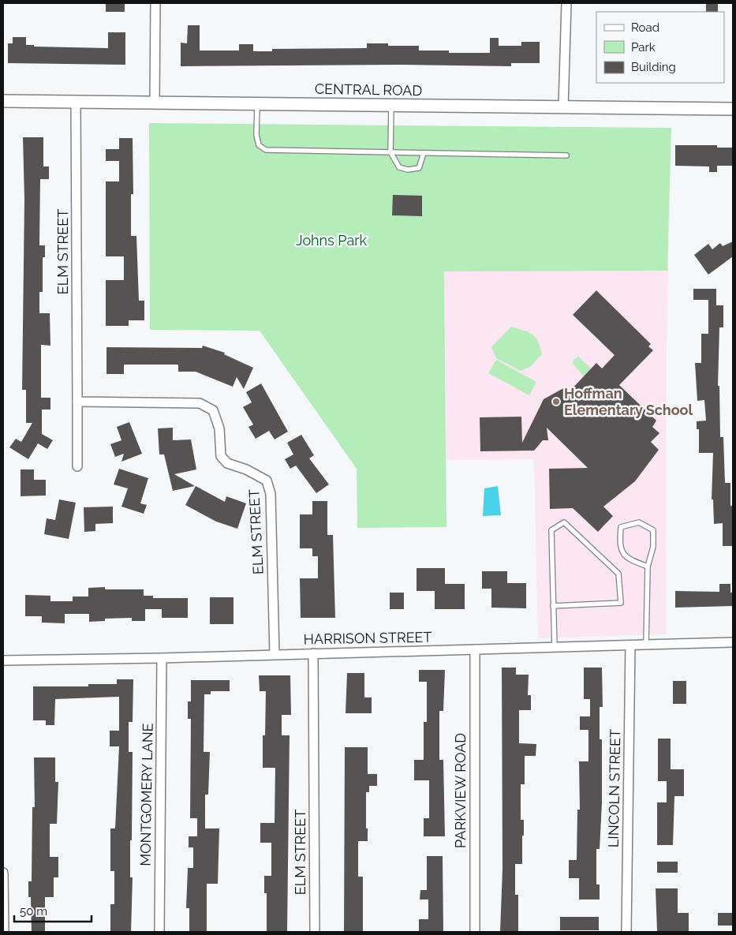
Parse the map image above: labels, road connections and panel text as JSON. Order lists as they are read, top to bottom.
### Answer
{
  "streets": {
    "main road": ["CENTRAL ROAD"],
    "street": [
      "ELM STREET",
      "HARRISON STREET",
      "LINCOLN STREET",
      "PARKVIEW ROAD",
      "MONTGOMERY LANE"
    ]
  },
  "crossings": [
    ["CENTRAL ROAD", "ELM STREET"],
    ["ELM STREET", "HARRISON STREET"],
    ["HARRISON STREET", "LINCOLN STREET"],
    ["HARRISON STREET", "PARKVIEW ROAD"],
    ["HARRISON STREET", "MONTGOMERY LANE"]
  ],
  "parks": ["Johns Park"],
  "places": ["Hoffman Elementary School"],
  "legend": ["Road", "Park", "Building"],
  "scale_bar": "50 m"
}
